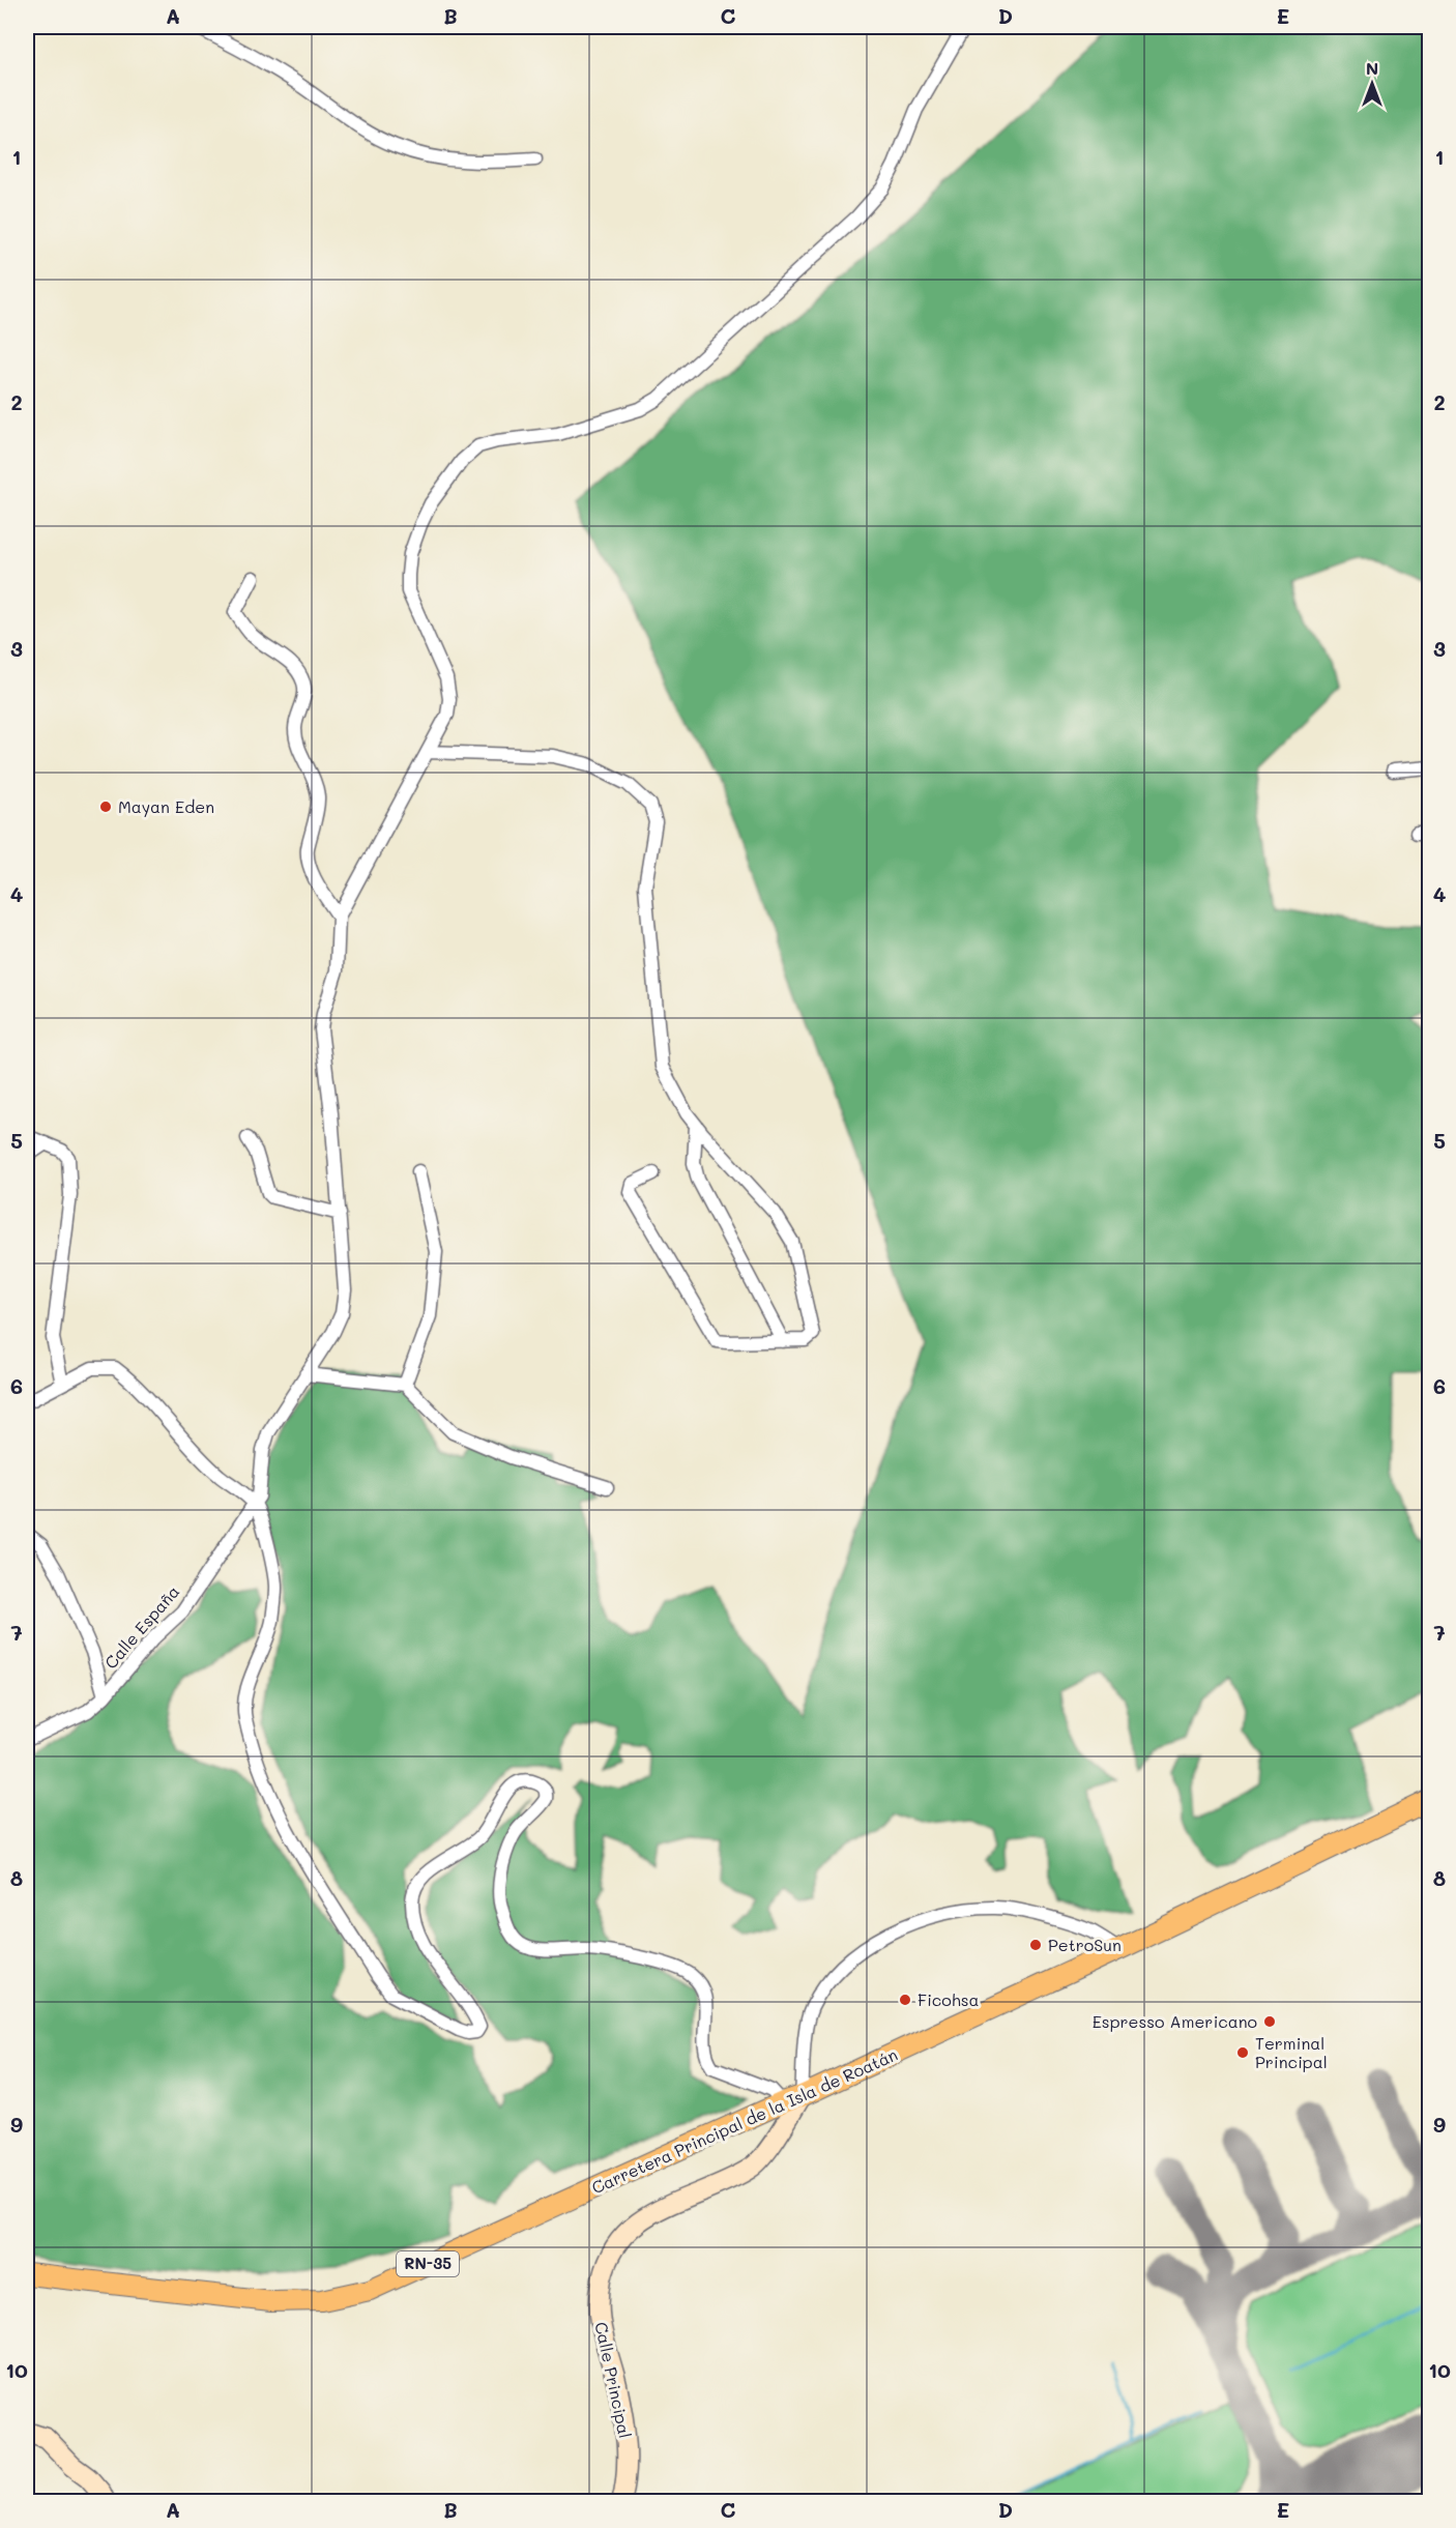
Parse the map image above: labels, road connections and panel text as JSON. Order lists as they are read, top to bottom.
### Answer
{
  "streets": {
    "main road": ["Carretera Principal de la Isla de Roatán", "RN-35"],
    "street": ["Calle España", "Calle Principal"]
  },
  "crossings": [
    ["Carretera Principal de la Isla de Roatán", "Calle Principal"]
  ],
  "places": [
    "Mayan Eden",
    "PetroSun",
    "Ficohsa",
    "Espresso Americano",
    "Terminal Principal"
  ],
  "north": "top",
  "grid": {
    "columns": [
      "A",
      "B",
      "C",
      "D",
      "E"
    ],
    "rows": [
      "1",
      "2",
      "3",
      "4",
      "5",
      "6",
      "7",
      "8",
      "9",
      "10"
    ]
  }
}
